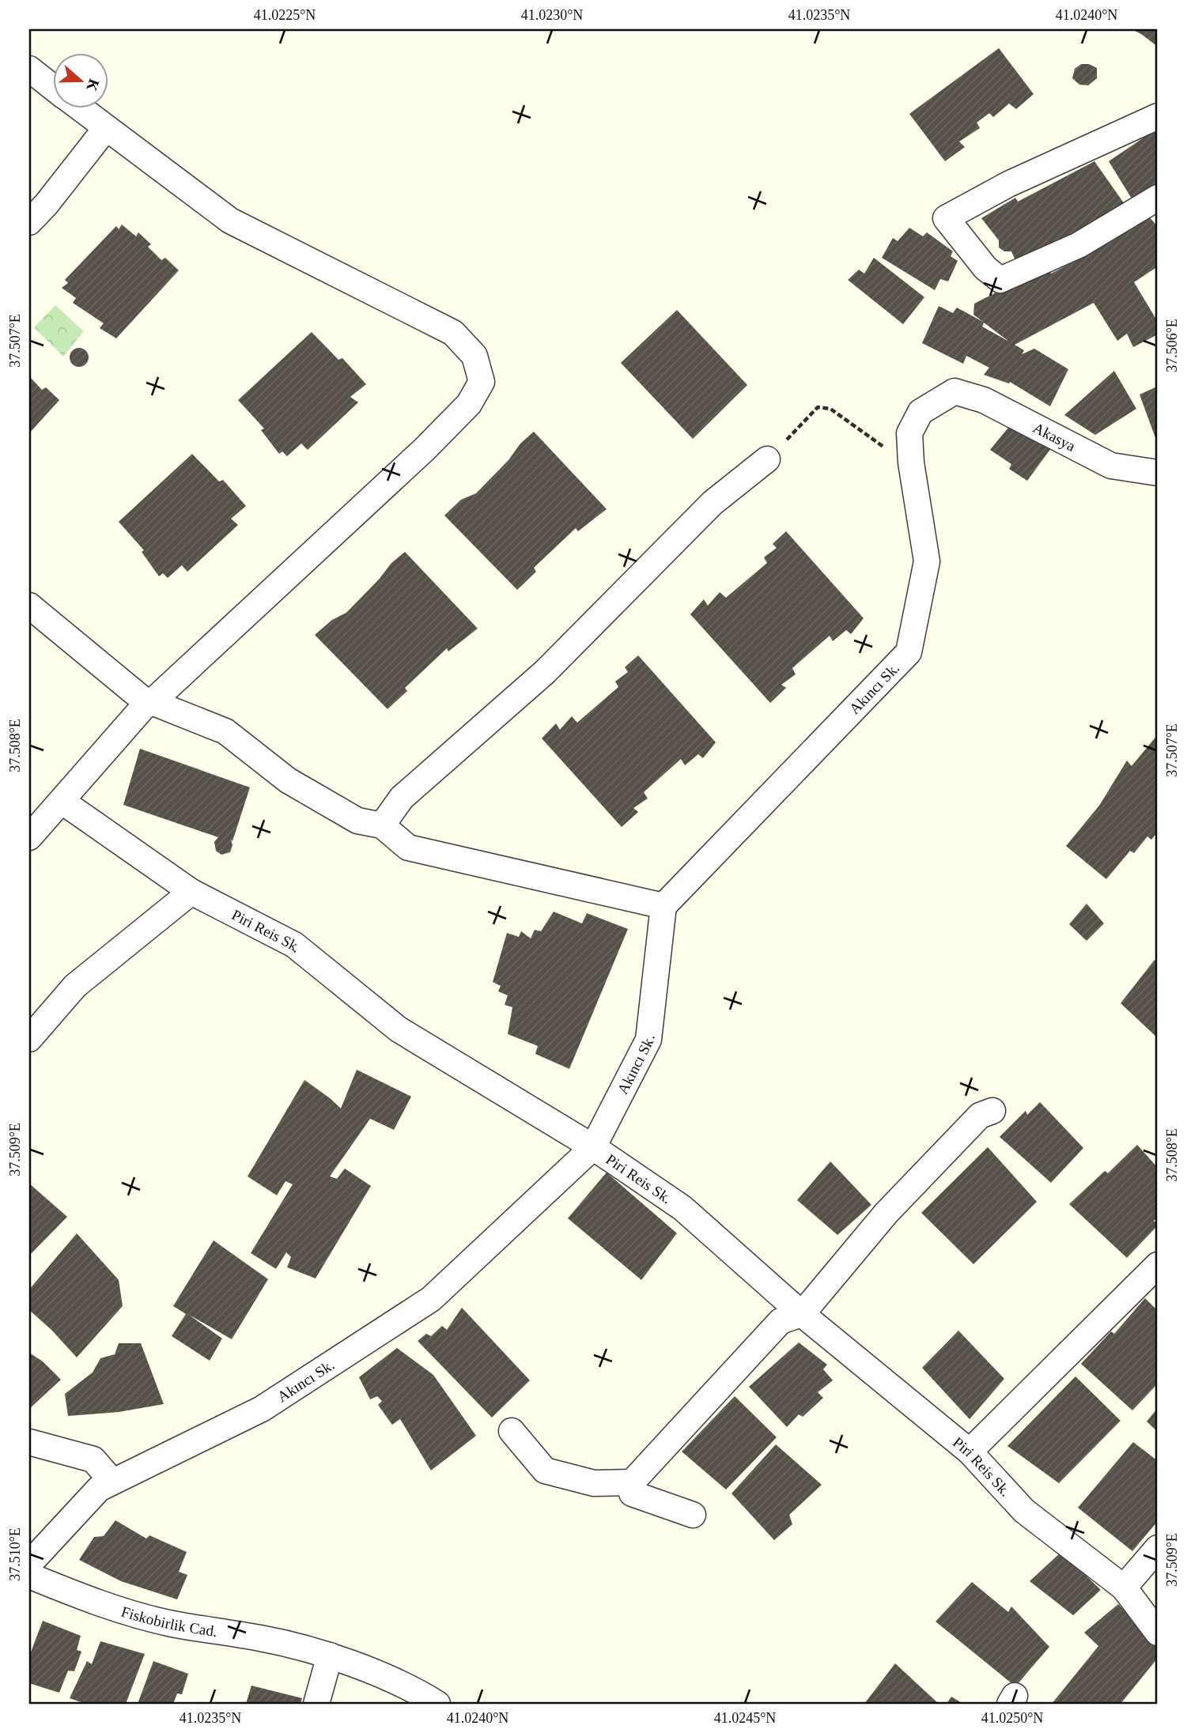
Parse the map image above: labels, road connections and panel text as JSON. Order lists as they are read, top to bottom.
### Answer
{
  "streets": {
    "street": [
      "Akasya",
      "Akıncı Sk.",
      "Piri Reis Sk.",
      "Fiskobirlik Cad."
    ]
  },
  "crossings": [
    ["Akasya", "Akıncı Sk."],
    ["Akıncı Sk.", "Piri Reis Sk."]
  ],
  "north": "right",
  "coordinates": [
    "41.0225°N",
    "41.0230°N",
    "41.0235°N",
    "41.0240°N",
    "37.507°E",
    "37.506°E",
    "37.508°E",
    "37.509°E",
    "37.510°E",
    "41.0245°N",
    "41.0250°N"
  ]
}
